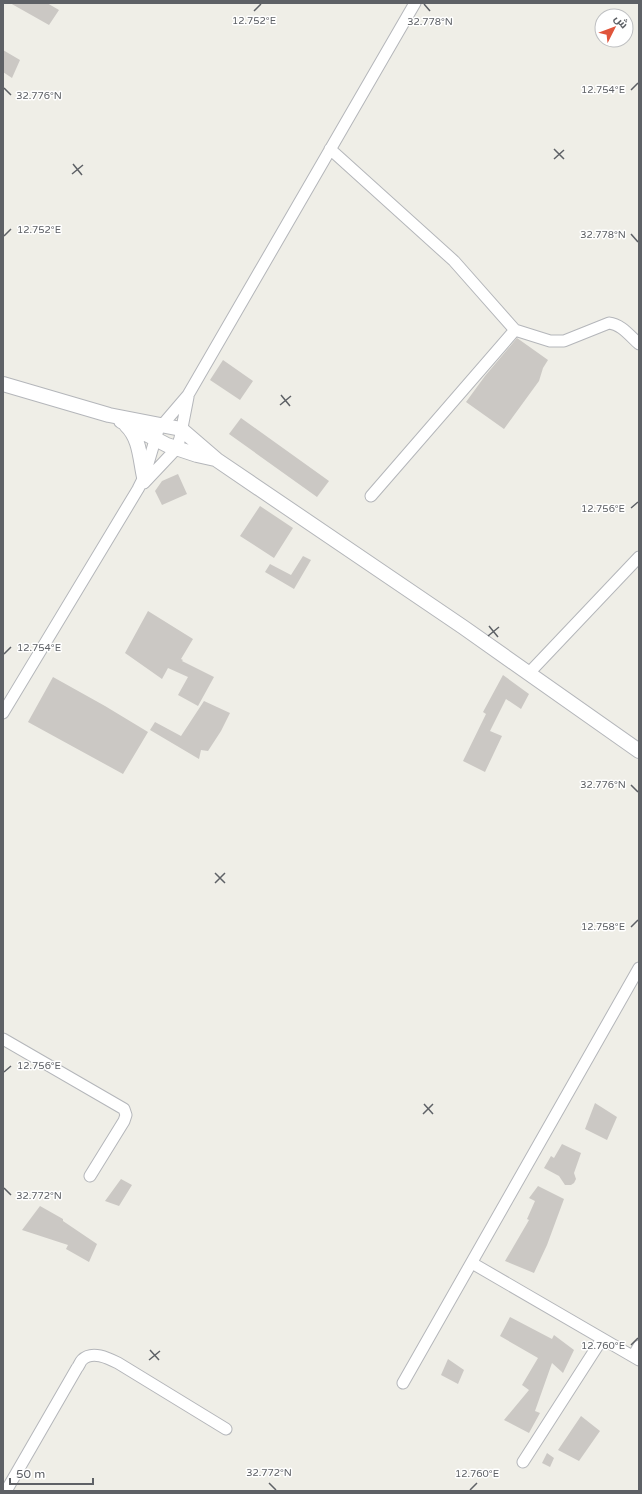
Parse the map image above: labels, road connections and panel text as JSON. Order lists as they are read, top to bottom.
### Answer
{
  "scale_bar": "50 m",
  "north": "top right",
  "coordinates": [
    "12.752°E",
    "32.778°N",
    "12.754°E",
    "32.776°N",
    "12.756°E",
    "12.758°E",
    "32.772°N",
    "12.760°E"
  ]
}
